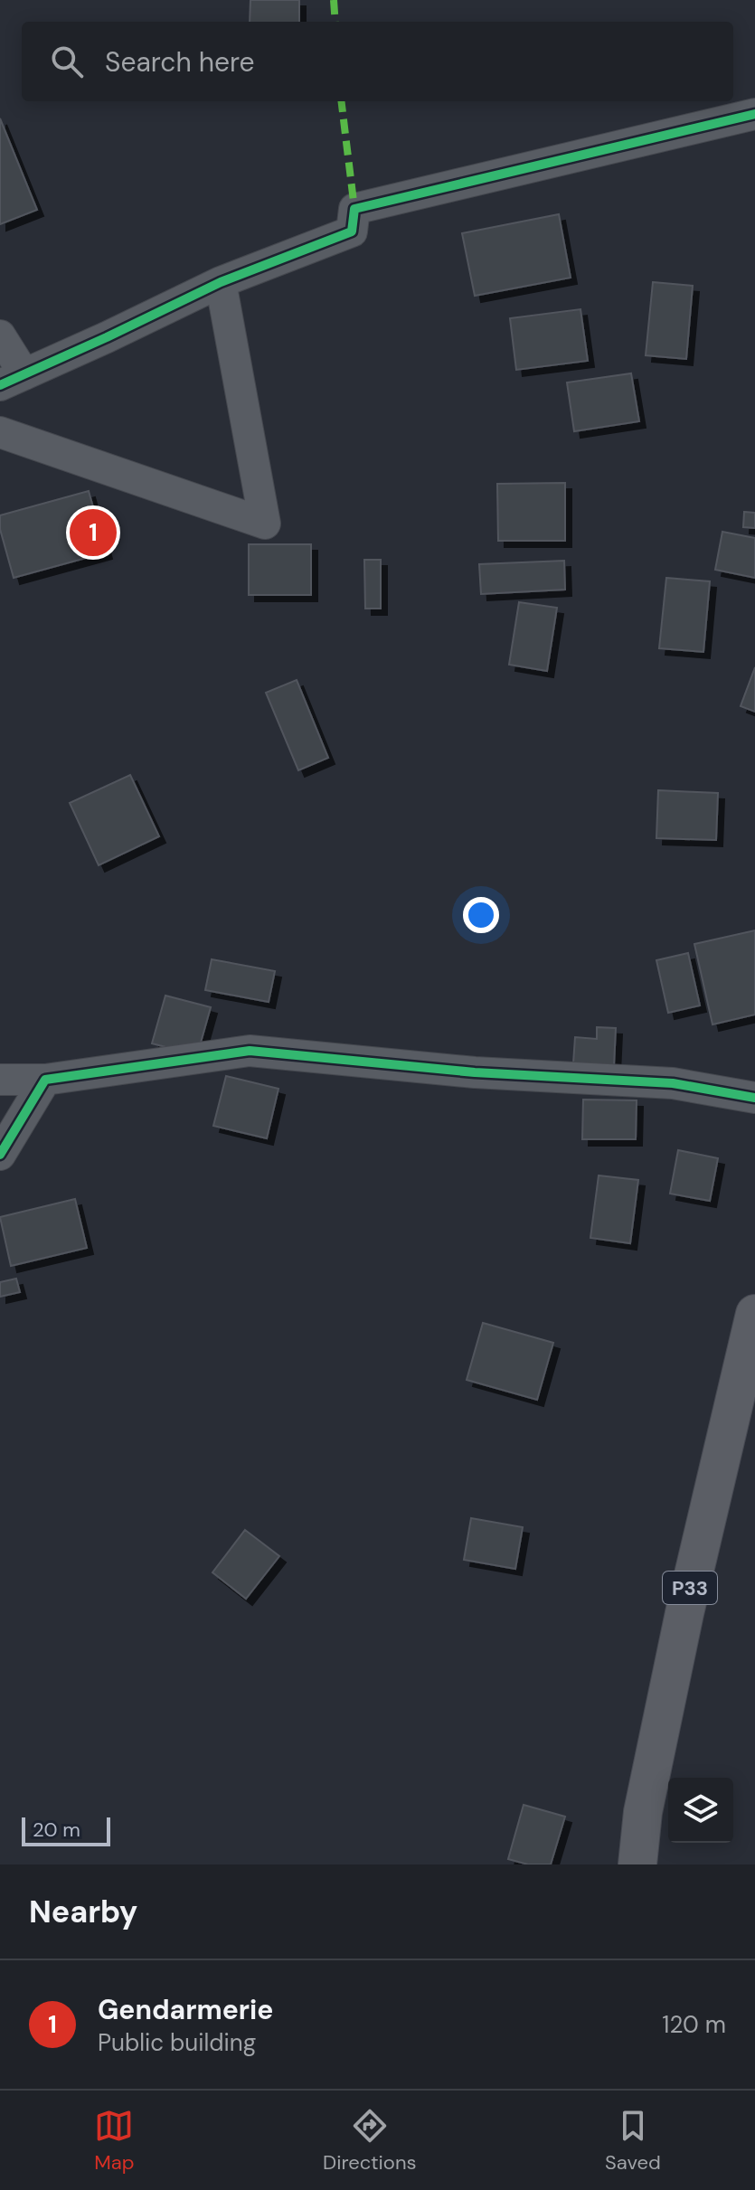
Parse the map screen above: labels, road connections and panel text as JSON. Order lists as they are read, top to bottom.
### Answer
{
  "streets": {
    "main road": ["P33"]
  },
  "scale_bar": "20 m",
  "page": {
    "search": "Search here",
    "pins": "1",
    "scale": "20 m",
    "heading": "Nearby",
    "list": [
      {
        "mark": "1",
        "name": "Gendarmerie",
        "note": "Public building",
        "value": "120 m"
      }
    ],
    "nav": ["Map", "Directions", "Saved"]
  }
}
